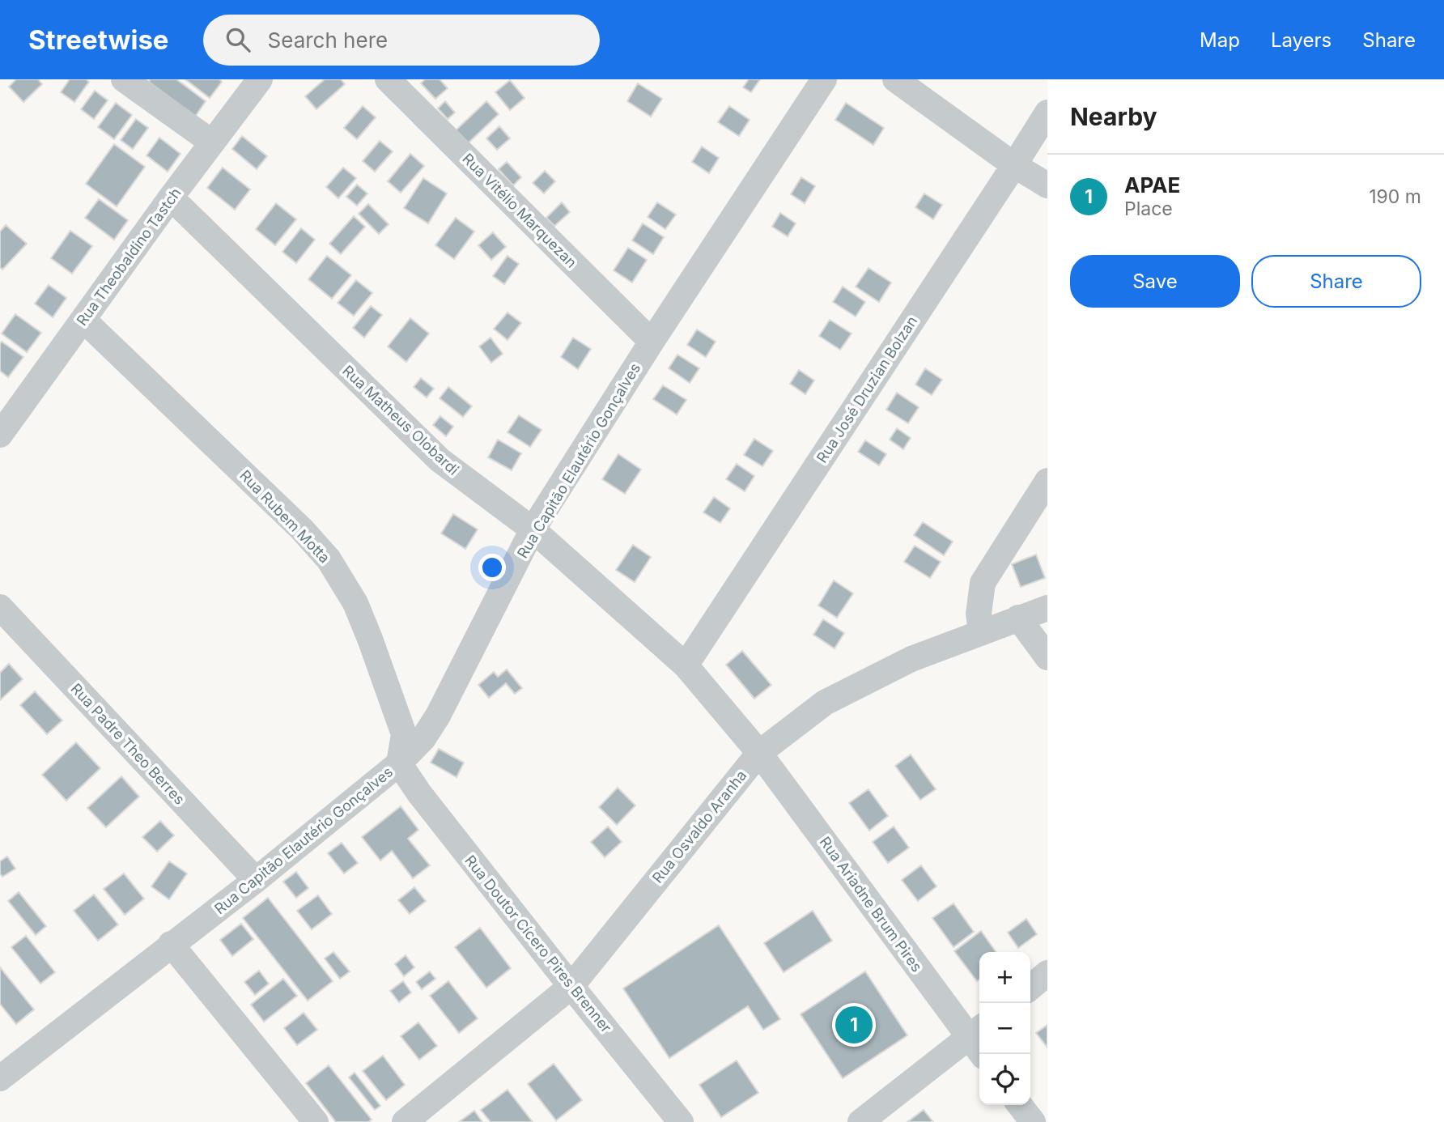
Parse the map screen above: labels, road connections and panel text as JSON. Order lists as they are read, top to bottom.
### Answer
{
  "streets": {
    "street": [
      "Rua Vitélio Marquezan",
      "Rua Theobaldino Tastch",
      "Rua José Druzian Bolzan",
      "Rua Matheus Olobardi",
      "Rua Capitão Elautério Gonçalves",
      "Rua Rubem Motta",
      "Rua Padre Theo Berres",
      "Rua Osvaldo Aranha",
      "Rua Ariadne Brum Pires",
      "Rua Doutor Cícero Pires Brenner"
    ]
  },
  "crossings": [
    ["Rua Vitélio Marquezan", "Rua Capitão Elautério Gonçalves"],
    ["Rua Theobaldino Tastch", "Rua Matheus Olobardi"],
    ["Rua Theobaldino Tastch", "Rua Rubem Motta"],
    ["Rua José Druzian Bolzan", "Rua Matheus Olobardi"],
    ["Rua Matheus Olobardi", "Rua Capitão Elautério Gonçalves"],
    ["Rua Matheus Olobardi", "Rua Osvaldo Aranha"],
    ["Rua Matheus Olobardi", "Rua Ariadne Brum Pires"],
    ["Rua Capitão Elautério Gonçalves", "Rua Rubem Motta"],
    ["Rua Capitão Elautério Gonçalves", "Rua Padre Theo Berres"],
    ["Rua Capitão Elautério Gonçalves", "Rua Doutor Cícero Pires Brenner"],
    ["Rua Rubem Motta", "Rua Doutor Cícero Pires Brenner"],
    ["Rua Osvaldo Aranha", "Rua Ariadne Brum Pires"],
    ["Rua Osvaldo Aranha", "Rua Doutor Cícero Pires Brenner"]
  ],
  "page": {
    "header": "Streetwise",
    "search": "Search here",
    "nav": ["Map", "Layers", "Share"],
    "heading": "Nearby",
    "list": [
      {
        "mark": "1",
        "name": "APAE",
        "note": "Place",
        "value": "190 m"
      }
    ],
    "buttons": ["Save", "Share"],
    "map_buttons": ["+", "−"],
    "pins": "1"
  }
}
